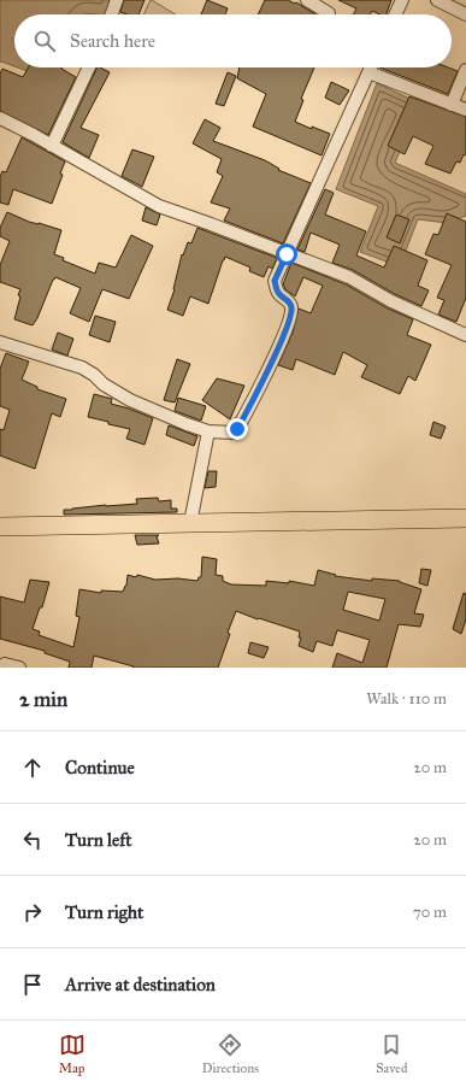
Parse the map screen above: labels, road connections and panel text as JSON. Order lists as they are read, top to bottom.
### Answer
{
  "page": {
    "search": "Search here",
    "heading": ["2 min", "Walk · 110 m"],
    "list": [
      ["Continue", "20 m"],
      ["Turn left", "20 m"],
      ["Turn right", "70 m"],
      "Arrive at destination"
    ],
    "nav": ["Map", "Directions", "Saved"]
  }
}
